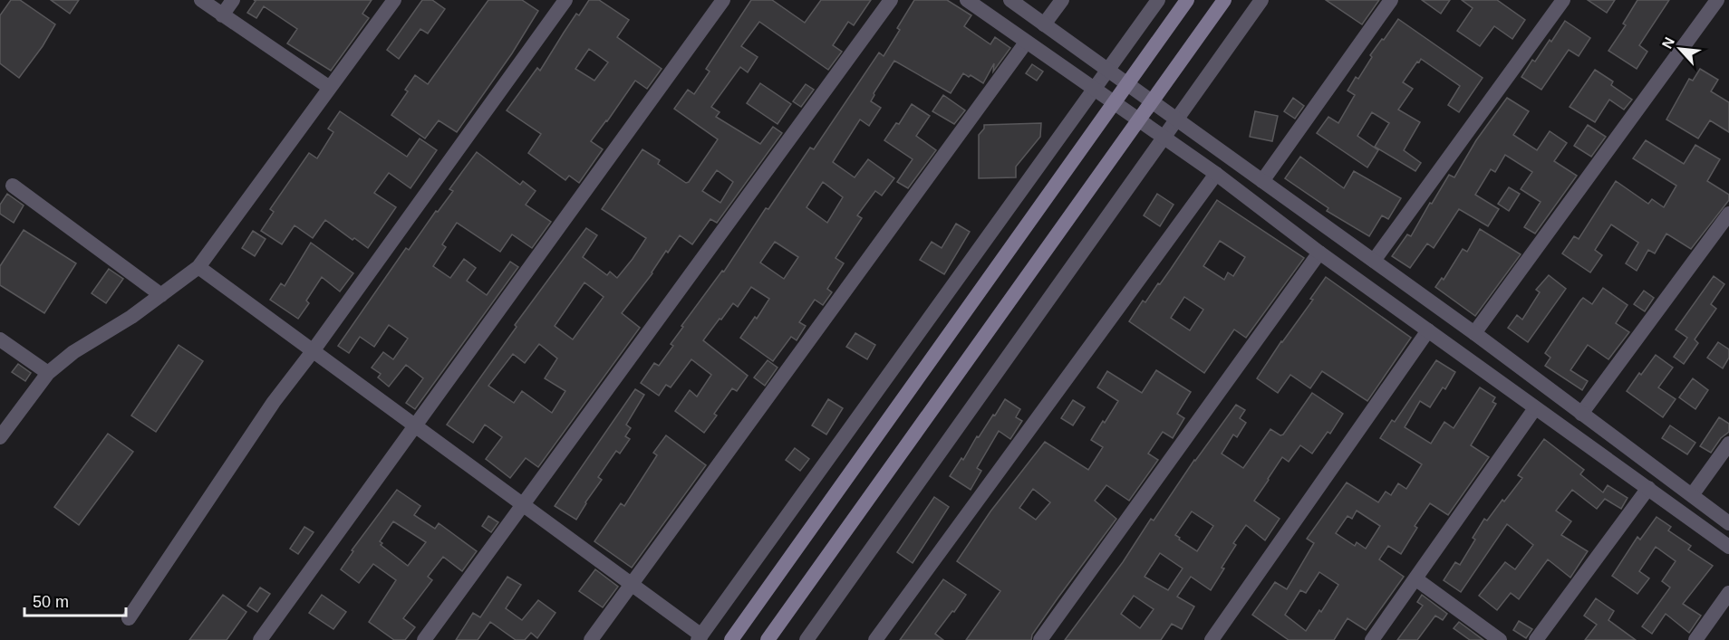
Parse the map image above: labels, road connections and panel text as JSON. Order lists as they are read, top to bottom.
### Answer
{
  "scale_bar": "50 m",
  "north": "top left"
}
